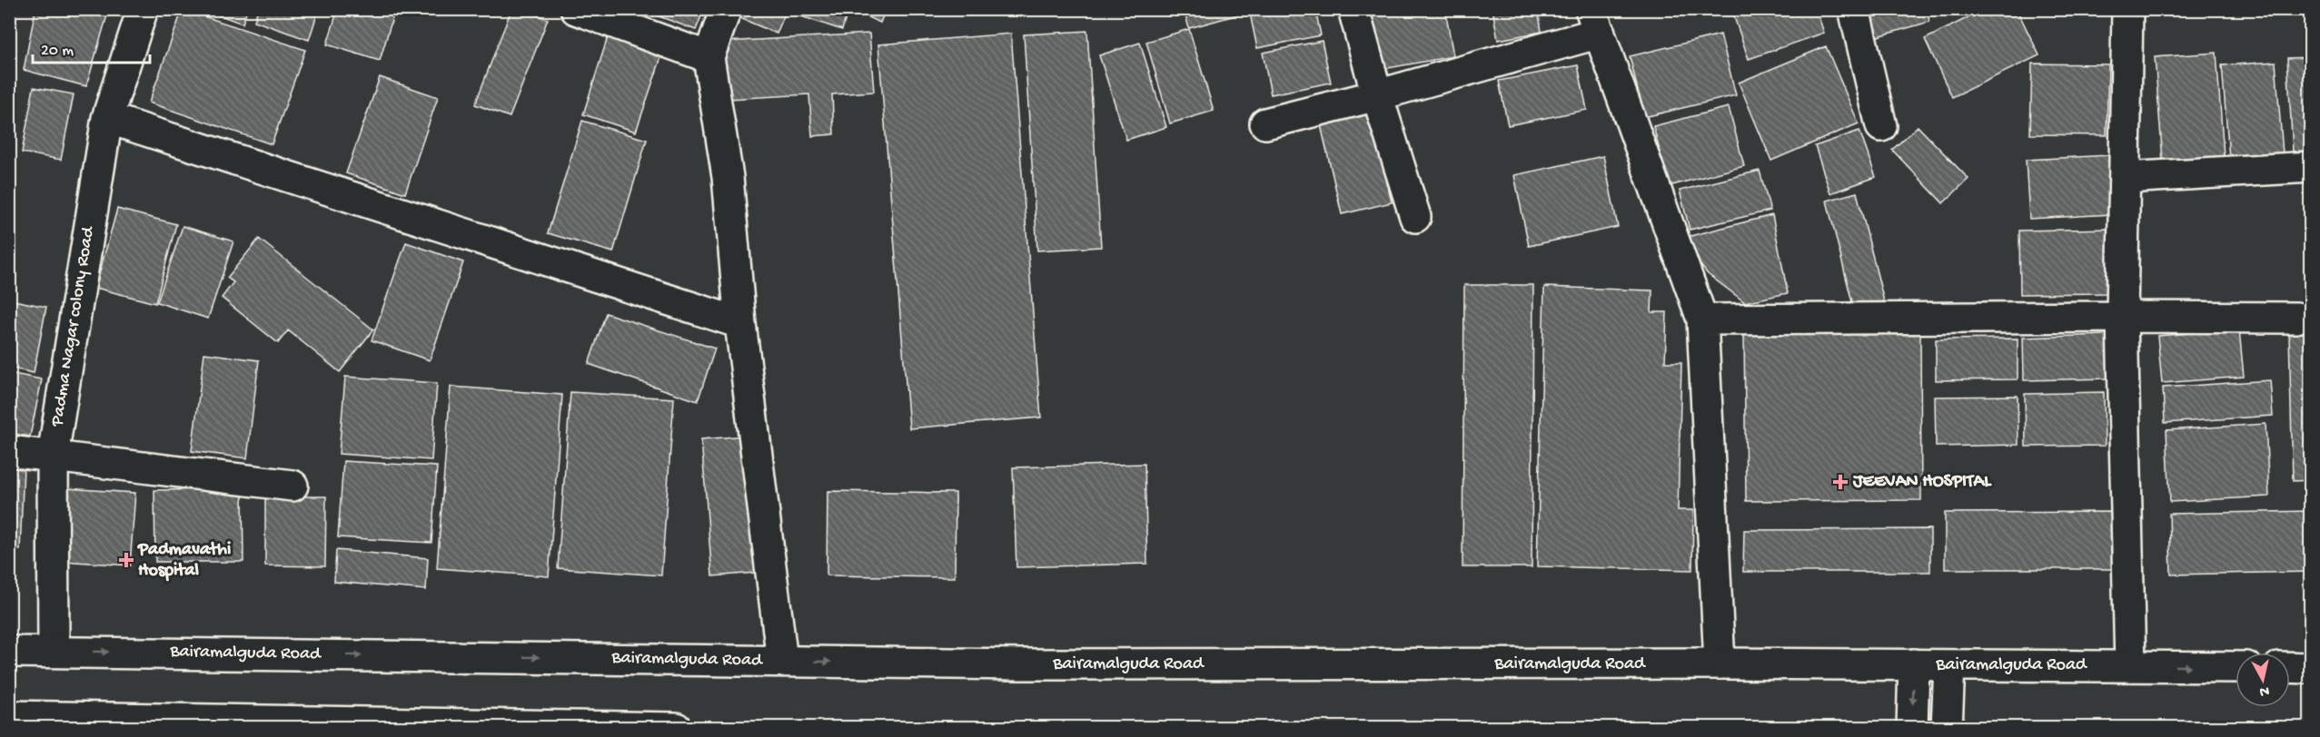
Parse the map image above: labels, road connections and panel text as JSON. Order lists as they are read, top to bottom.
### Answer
{
  "streets": {
    "street": ["Padma Nagar colony Road", "Bairamalguda Road"]
  },
  "crossings": [
    ["Padma Nagar colony Road", "Bairamalguda Road"]
  ],
  "places": {
    "health": ["JEEVAN HOSPITAL", "Padmavathi Hospital"]
  },
  "scale_bar": "20 m",
  "north": "bottom"
}
